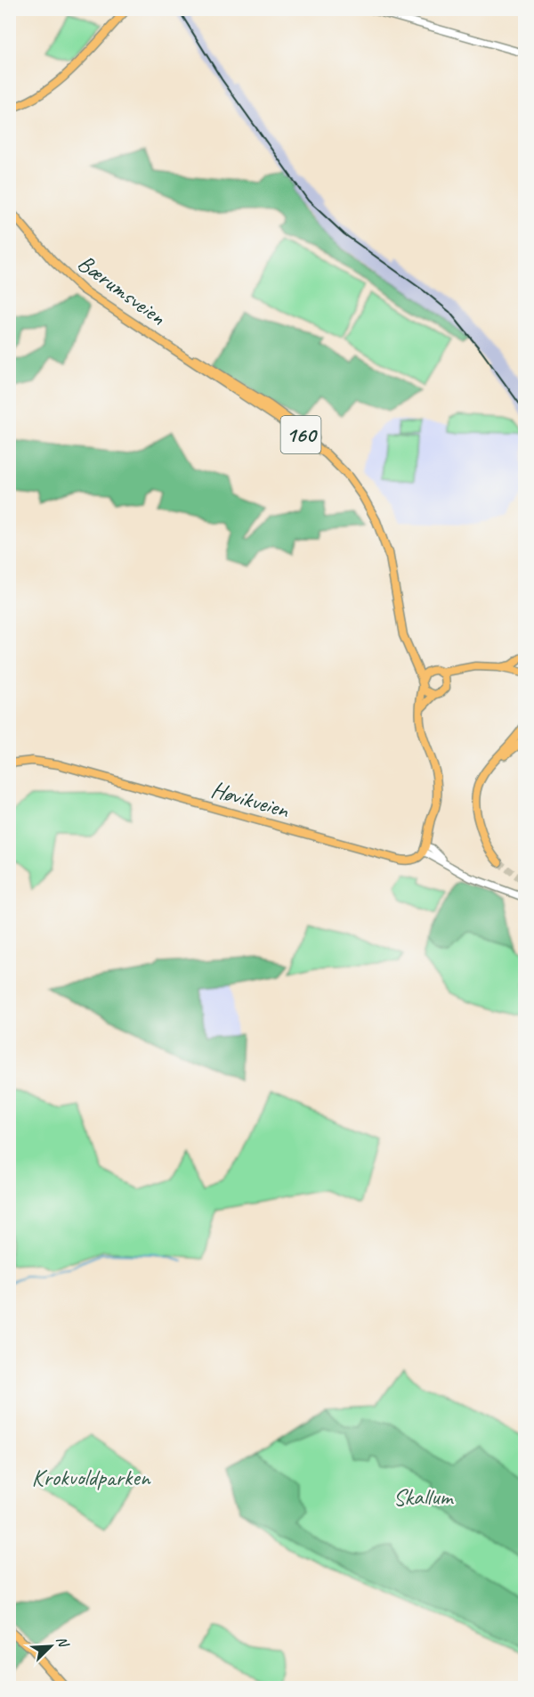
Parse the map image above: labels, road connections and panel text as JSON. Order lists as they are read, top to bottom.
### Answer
{
  "streets": {
    "main road": ["Bærumsveien", "160", "Høvikveien"]
  },
  "parks": ["Krokvoldparken", "Skallum"],
  "north": "top right"
}
